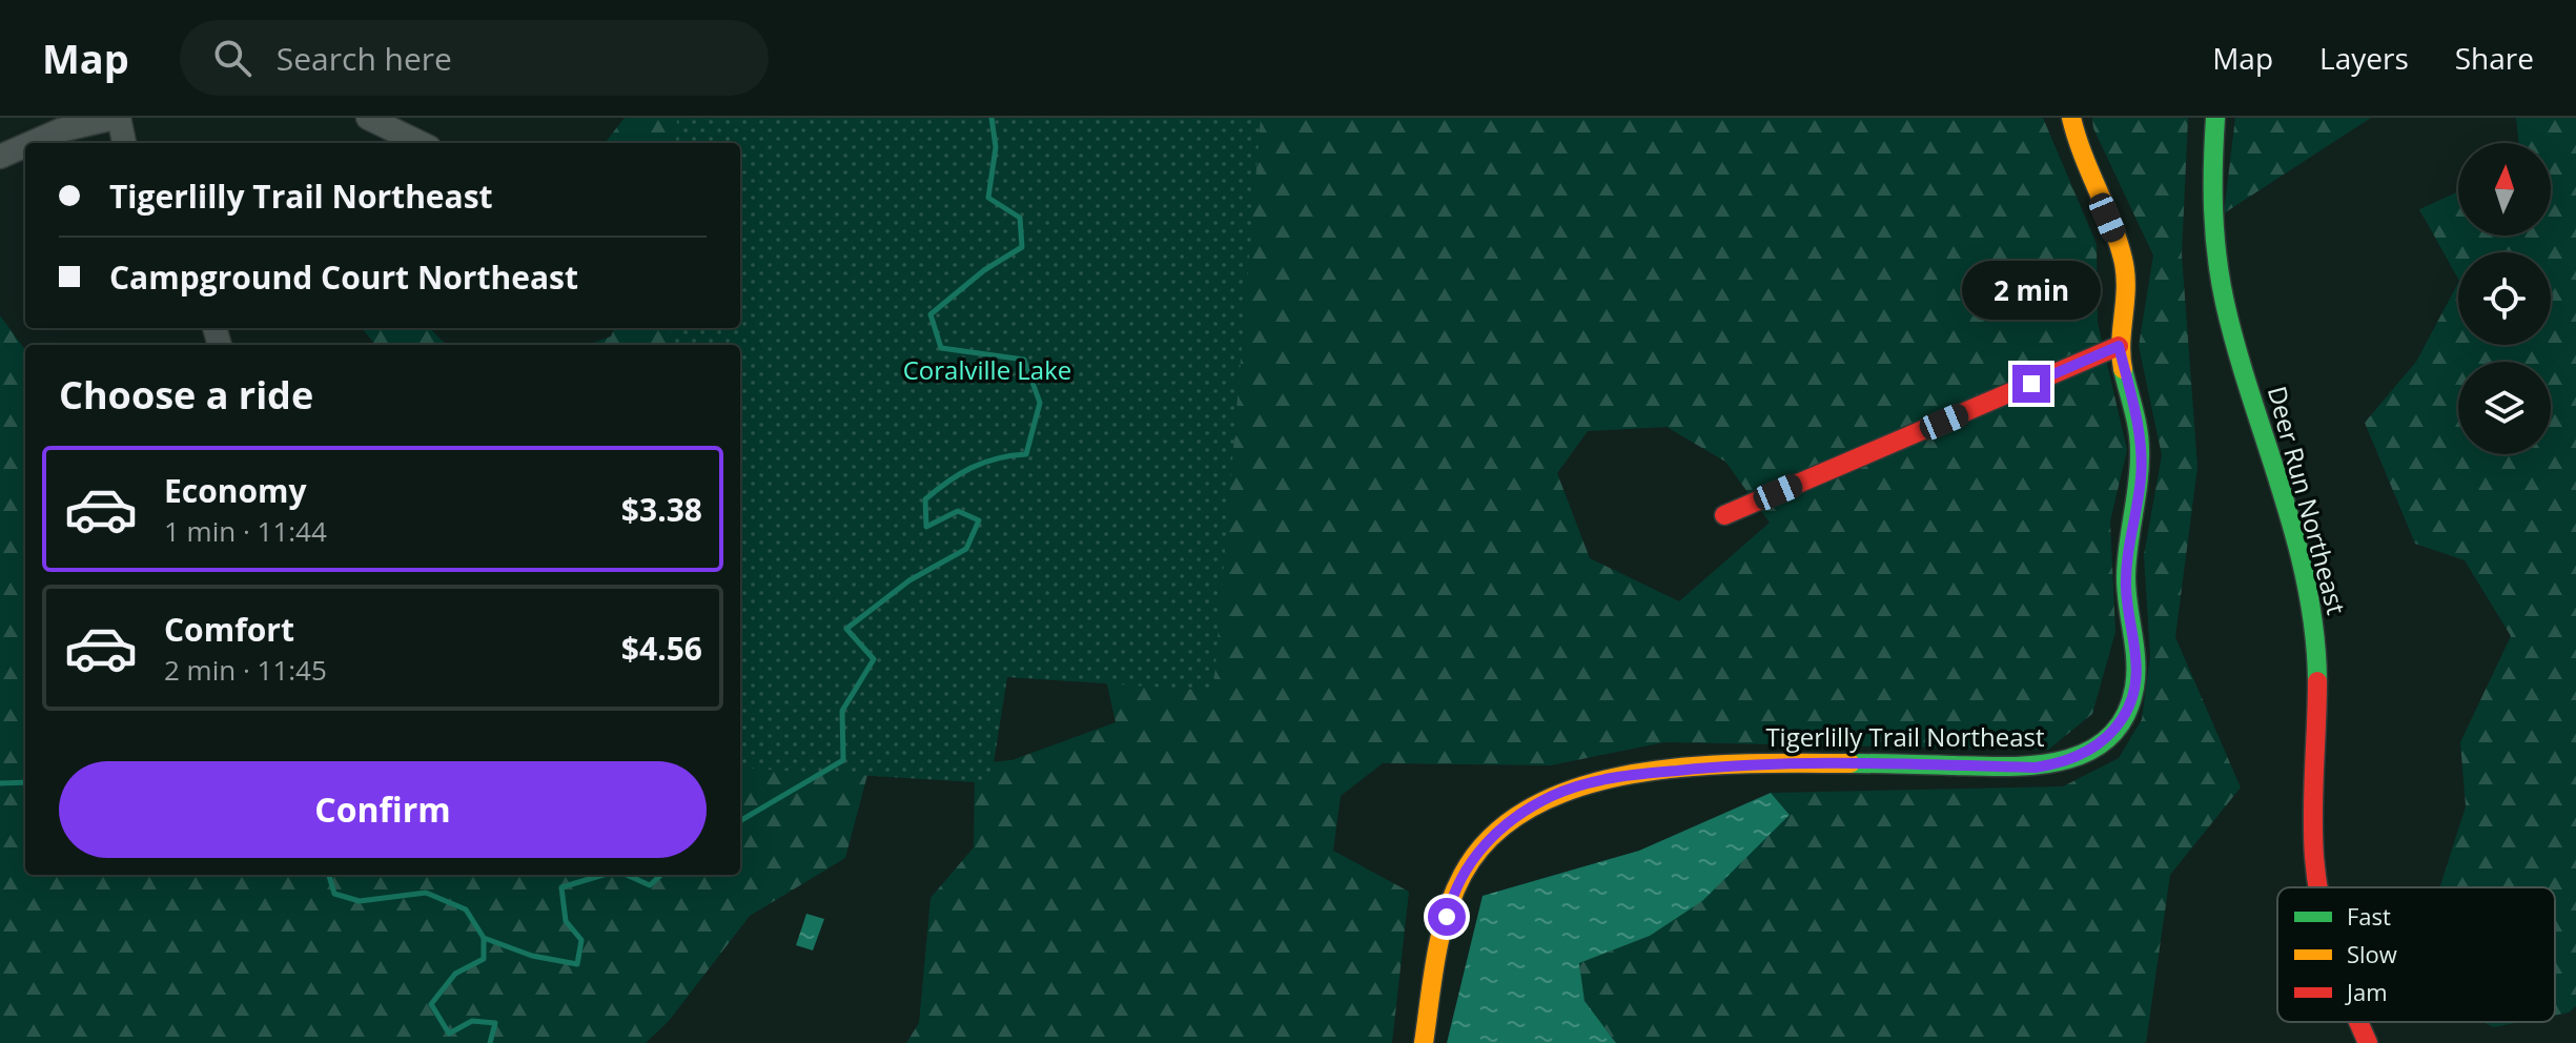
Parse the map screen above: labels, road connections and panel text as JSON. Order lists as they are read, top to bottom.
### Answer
{
  "streets": {
    "street": ["Deer Run Northeast", "Tigerlilly Trail Northeast"]
  },
  "parks": ["Coralville Lake"],
  "legend": ["Fast", "Slow", "Jam"],
  "north": "top",
  "page": {
    "header": "Map",
    "search": "Search here",
    "nav": ["Map", "Layers", "Share"],
    "banner": ["Tigerlilly Trail Northeast", "Campground Court Northeast"],
    "bubble": "2 min",
    "heading": "Choose a ride",
    "list": [
      {
        "name": "Economy",
        "note": "1 min · 11:44",
        "value": "$3.38"
      },
      {
        "name": "Comfort",
        "note": "2 min · 11:45",
        "value": "$4.56"
      }
    ],
    "buttons": "Confirm"
  }
}
